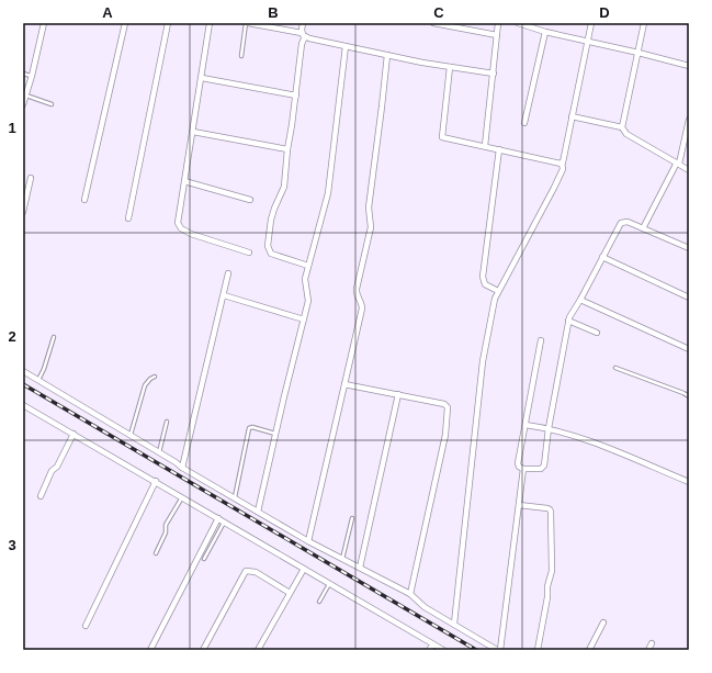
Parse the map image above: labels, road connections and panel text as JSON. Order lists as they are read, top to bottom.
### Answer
{
  "grid": {
    "columns": [
      "A",
      "B",
      "C",
      "D"
    ],
    "rows": ["1", "2", "3"]
  }
}
